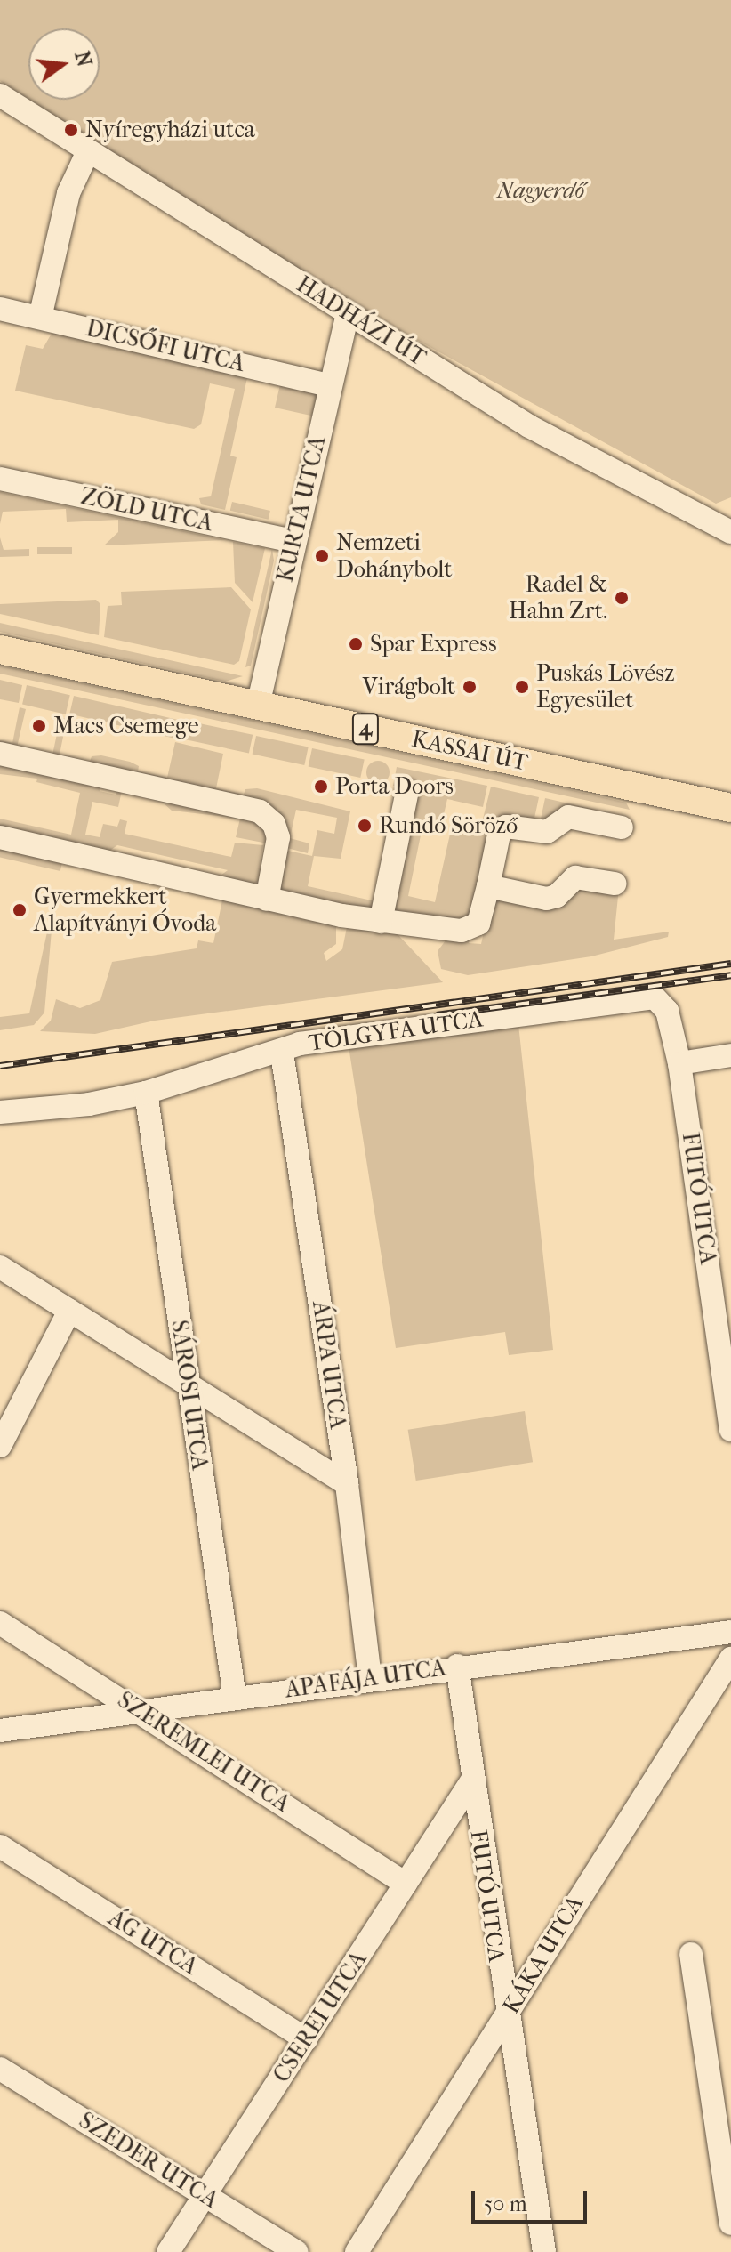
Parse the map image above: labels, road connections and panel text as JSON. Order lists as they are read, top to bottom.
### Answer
{
  "streets": {
    "main road": ["4", "KASSAI ÚT"],
    "street": [
      "HADHÁZI ÚT",
      "DICSŐFI UTCA",
      "KURTA UTCA",
      "ZÖLD UTCA",
      "TÖLGYFA UTCA",
      "FUTÓ UTCA",
      "ÁRPA UTCA",
      "SÁROSI UTCA",
      "APAFÁJA UTCA",
      "SZEREMLEI UTCA",
      "ÁG UTCA",
      "KÁKA UTCA",
      "CSEREI UTCA",
      "SZEDER UTCA"
    ]
  },
  "crossings": [
    ["HADHÁZI ÚT", "KURTA UTCA"],
    ["DICSŐFI UTCA", "KURTA UTCA"],
    ["KURTA UTCA", "ZÖLD UTCA"],
    ["KURTA UTCA", "KASSAI ÚT"],
    ["TÖLGYFA UTCA", "FUTÓ UTCA"],
    ["TÖLGYFA UTCA", "ÁRPA UTCA"],
    ["TÖLGYFA UTCA", "SÁROSI UTCA"],
    ["FUTÓ UTCA", "APAFÁJA UTCA"],
    ["FUTÓ UTCA", "KÁKA UTCA"],
    ["FUTÓ UTCA", "CSEREI UTCA"],
    ["ÁRPA UTCA", "APAFÁJA UTCA"],
    ["SÁROSI UTCA", "APAFÁJA UTCA"],
    ["APAFÁJA UTCA", "SZEREMLEI UTCA"],
    ["SZEREMLEI UTCA", "CSEREI UTCA"],
    ["ÁG UTCA", "CSEREI UTCA"],
    ["CSEREI UTCA", "SZEDER UTCA"]
  ],
  "parks": ["Nagyerdő"],
  "places": [
    "Nyíregyházi utca",
    "Nemzeti Dohánybolt",
    "Radel & Hahn Zrt.",
    "Spar Express",
    "Virágbolt",
    "Puskás Lövész Egyesület",
    "Macs Csemege",
    "Porta Doors",
    "Rundó Söröző",
    "Gyermekkert Alapítványi Óvoda"
  ],
  "scale_bar": "50 m",
  "north": "right"
}
